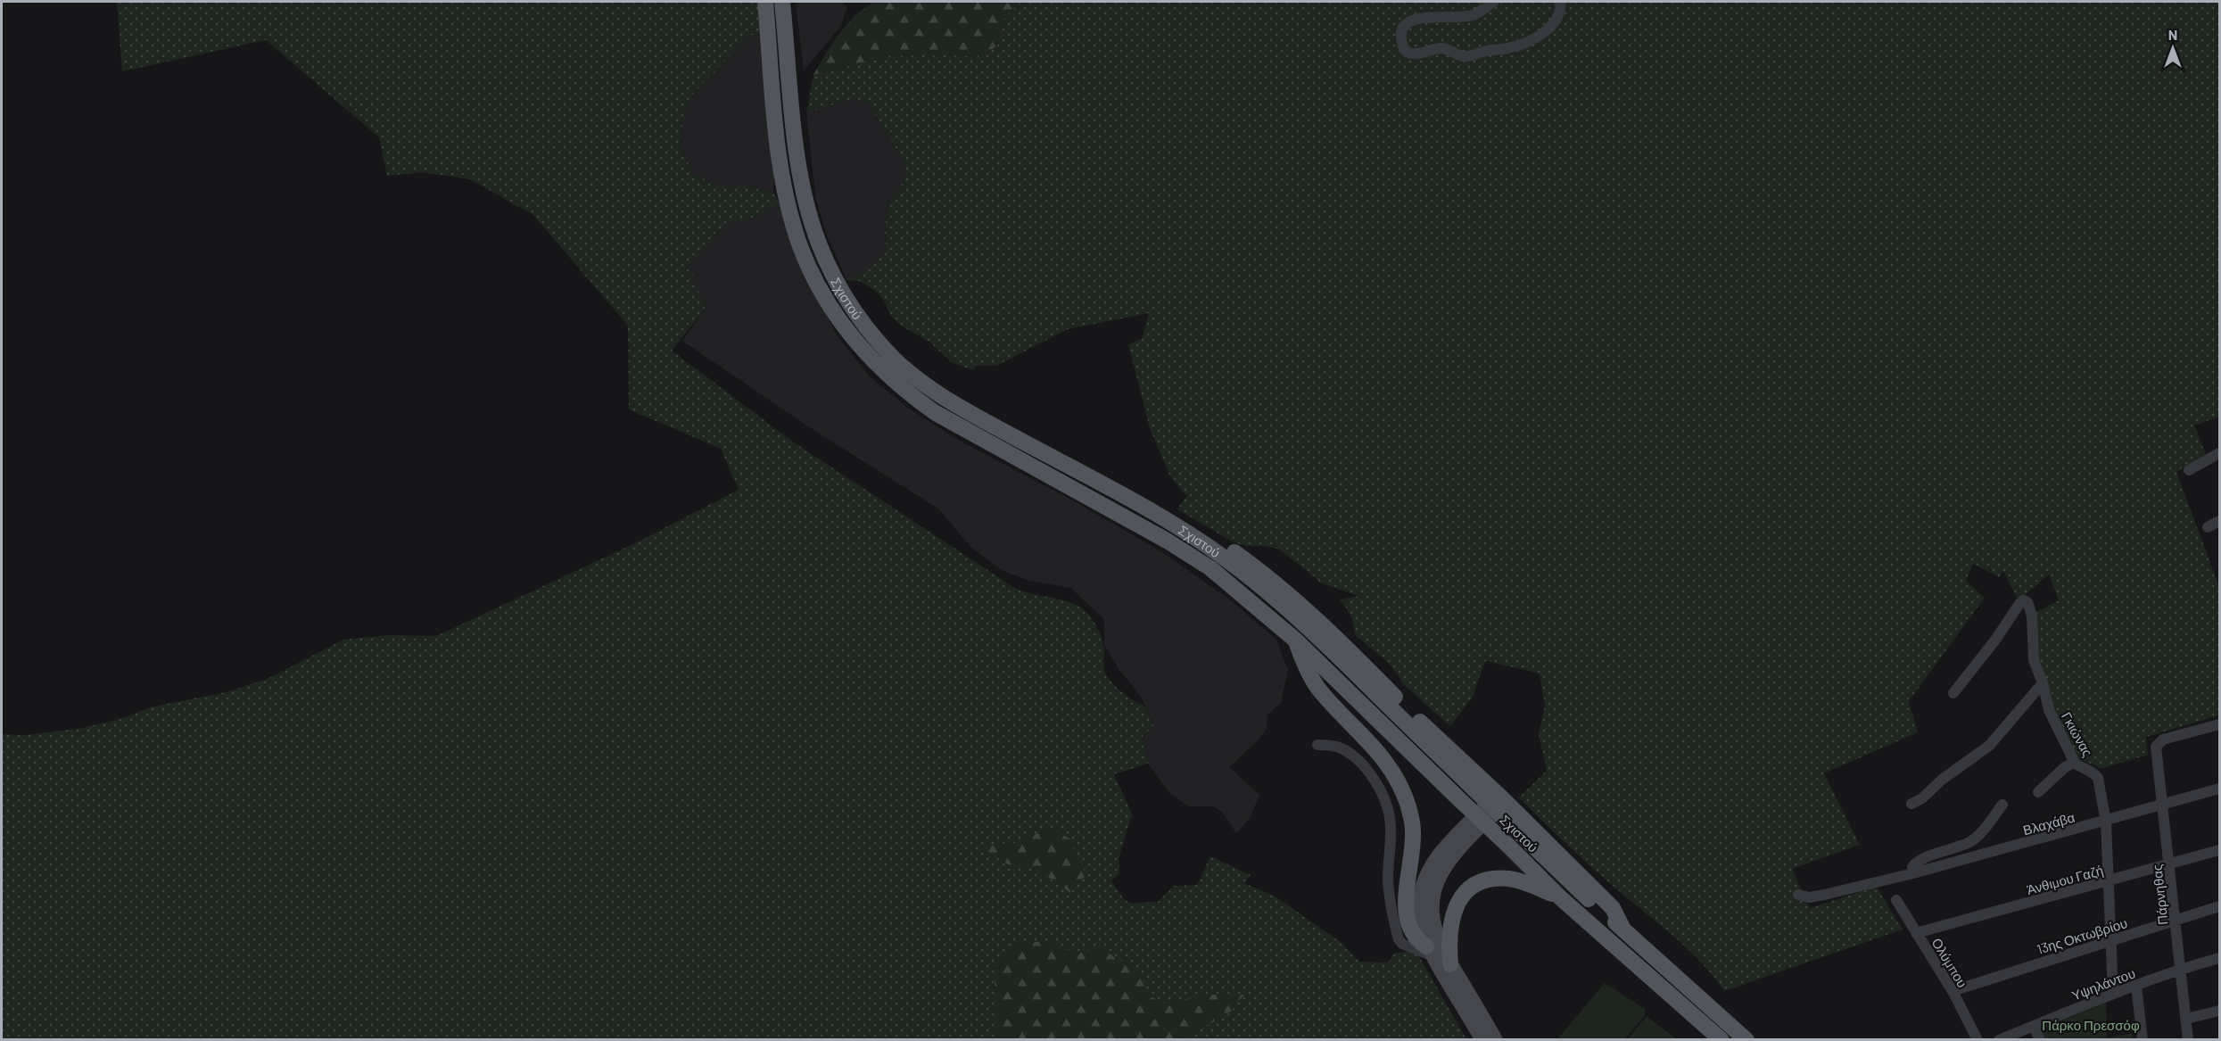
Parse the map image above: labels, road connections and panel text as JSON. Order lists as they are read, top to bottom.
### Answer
{
  "streets": {
    "main road": ["Σχιστού"],
    "street": [
      "Γκιώνας",
      "Βλαχάβα",
      "Άνθιμου Γαζή",
      "Πάρνηθας",
      "13ης Οκτωβρίου",
      "Ολύμπου",
      "Υψηλάντου"
    ]
  },
  "crossings": [
    ["Γκιώνας", "Βλαχάβα"],
    ["Γκιώνας", "Άνθιμου Γαζή"],
    ["Γκιώνας", "13ης Οκτωβρίου"],
    ["Γκιώνας", "Υψηλάντου"],
    ["Βλαχάβα", "Πάρνηθας"],
    ["Άνθιμου Γαζή", "Πάρνηθας"],
    ["Άνθιμου Γαζή", "Ολύμπου"],
    ["Πάρνηθας", "13ης Οκτωβρίου"],
    ["Πάρνηθας", "Υψηλάντου"],
    ["13ης Οκτωβρίου", "Ολύμπου"]
  ],
  "parks": ["Πάρκο Πρεσσόφ"],
  "north": "top"
}
